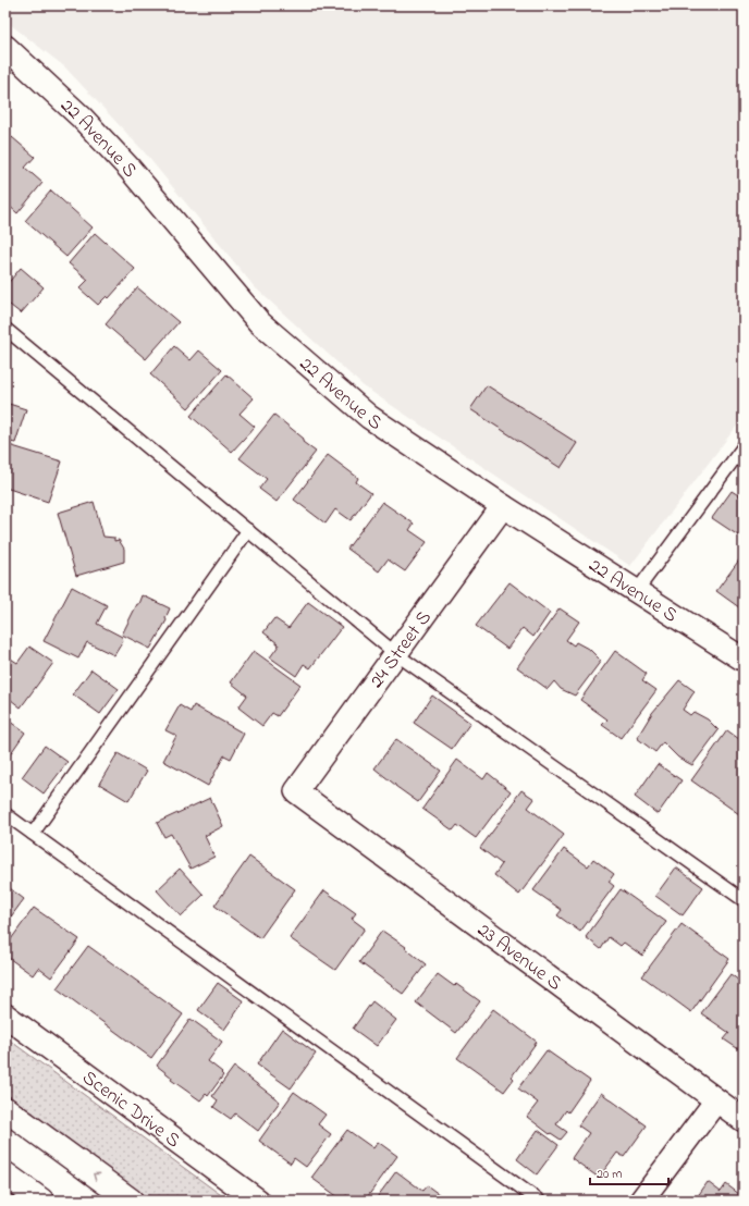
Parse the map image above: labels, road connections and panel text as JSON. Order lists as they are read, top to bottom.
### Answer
{
  "streets": {
    "street": [
      "22 Avenue S",
      "24 Street S",
      "23 Avenue S",
      "Scenic Drive S"
    ]
  },
  "crossings": [
    ["22 Avenue S", "24 Street S"],
    ["24 Street S", "23 Avenue S"]
  ],
  "scale_bar": "20 m"
}
